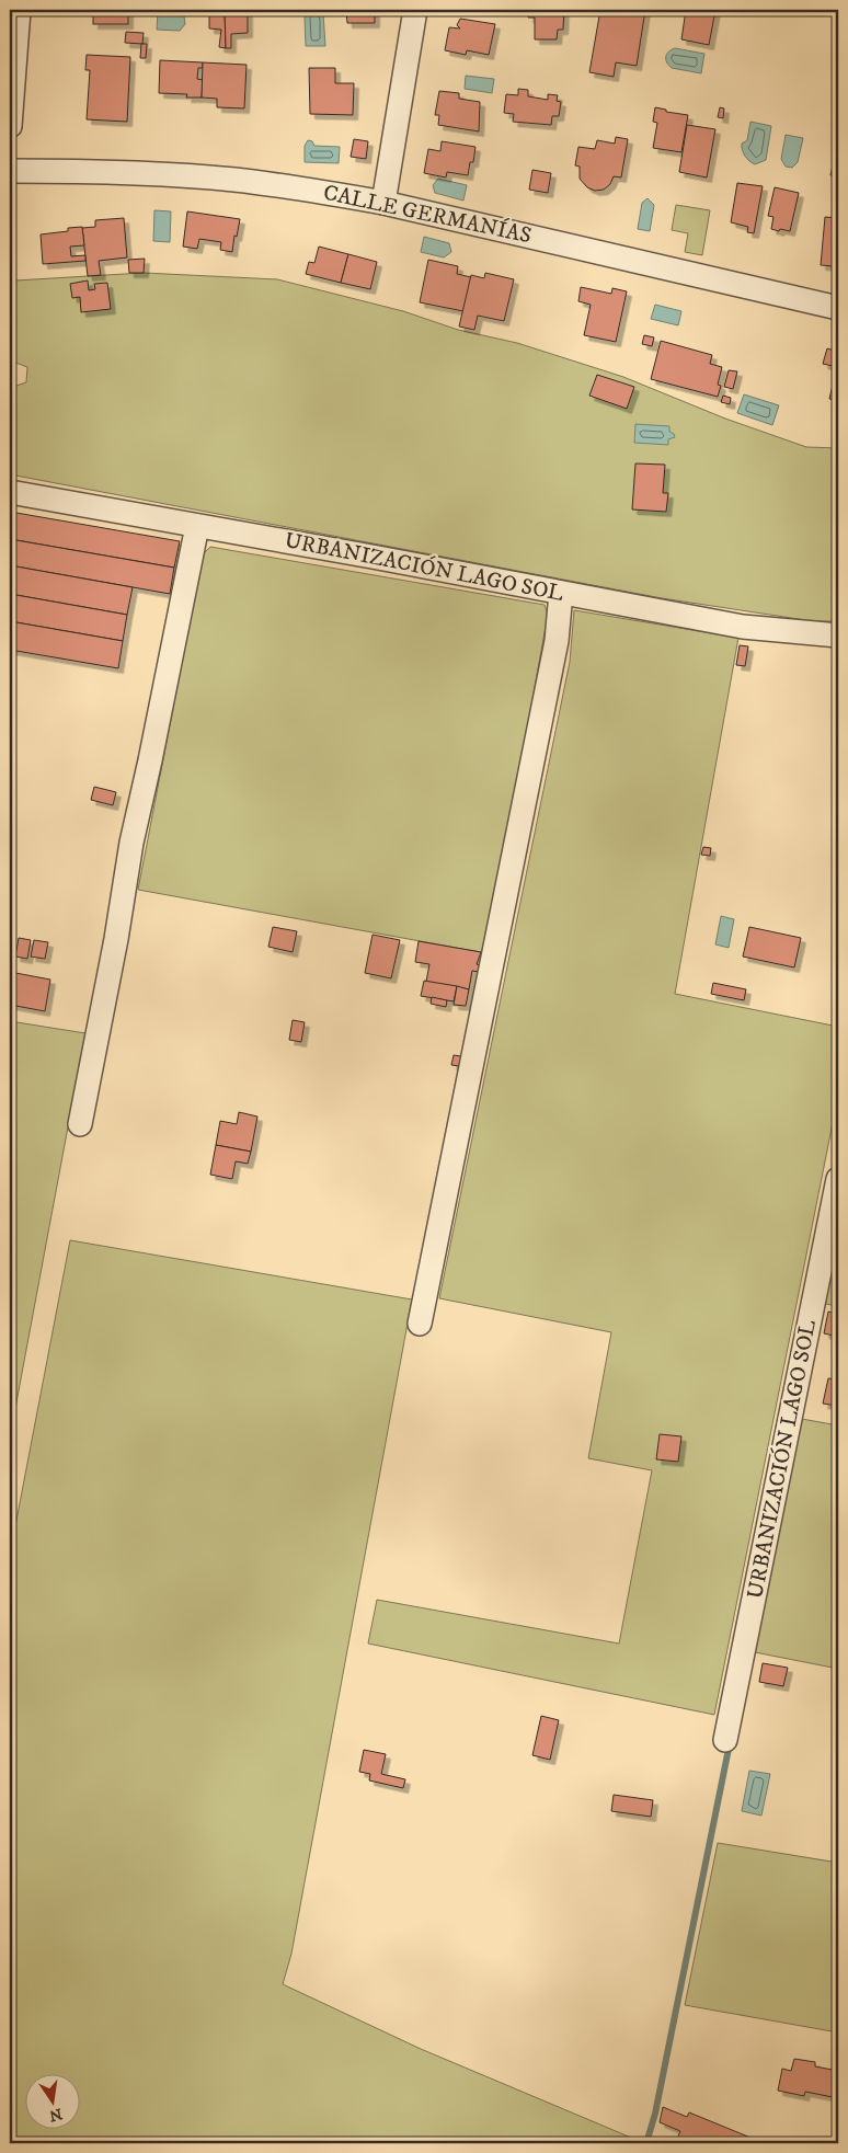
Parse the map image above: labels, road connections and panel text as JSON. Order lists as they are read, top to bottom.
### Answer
{
  "streets": {
    "street": ["CALLE GERMANÍAS", "URBANIZACIÓN LAGO SOL"]
  },
  "north": "bottom"
}
